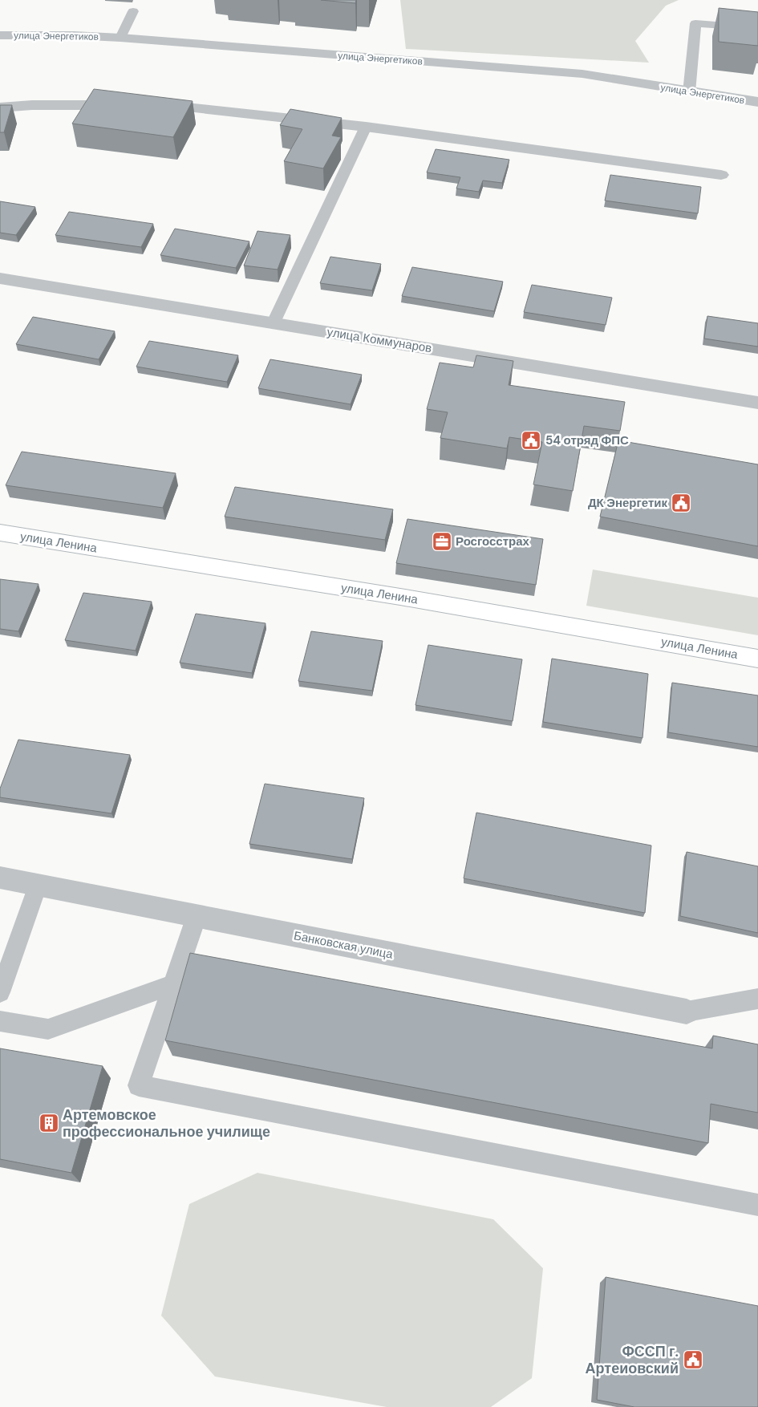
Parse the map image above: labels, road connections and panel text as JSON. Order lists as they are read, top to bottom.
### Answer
{
  "streets": {
    "street": [
      "улица Энергетиков",
      "улица Коммунаров",
      "улица Ленина",
      "Банковская улица"
    ]
  },
  "places": {
    "public building": ["54 отряд ФПС", "ДК Энергетик", "ФССП г. Артеиовский"],
    "office": ["Росгосстрах"],
    "building": ["Артемовское профессиональное училище"]
  }
}
